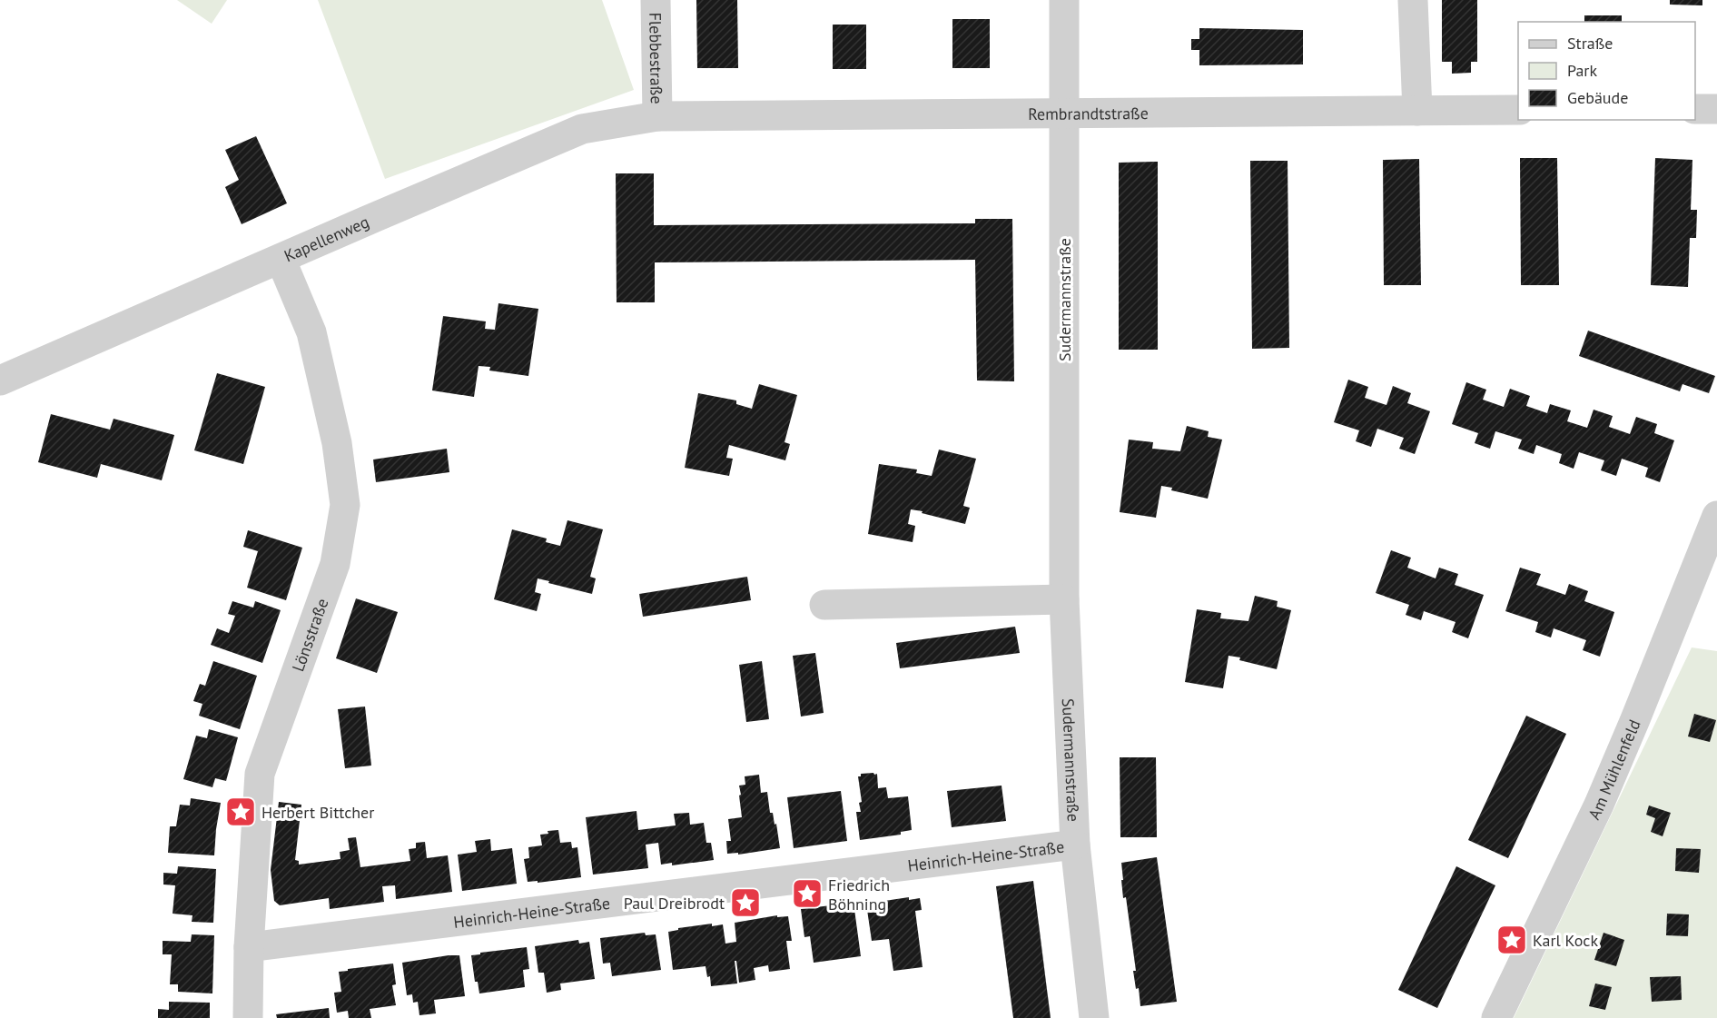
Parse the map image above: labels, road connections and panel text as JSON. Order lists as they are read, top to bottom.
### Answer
{
  "streets": {
    "street": [
      "Flebbestraße",
      "Rembrandtstraße",
      "Kapellenweg",
      "Sudermannstraße",
      "Lönsstraße",
      "Am Mühlenfeld",
      "Heinrich-Heine-Straße"
    ]
  },
  "crossings": [
    ["Flebbestraße", "Rembrandtstraße"],
    ["Flebbestraße", "Kapellenweg"],
    ["Rembrandtstraße", "Kapellenweg"],
    ["Rembrandtstraße", "Sudermannstraße"],
    ["Kapellenweg", "Lönsstraße"],
    ["Sudermannstraße", "Heinrich-Heine-Straße"],
    ["Lönsstraße", "Heinrich-Heine-Straße"]
  ],
  "places": {
    "place": [
      "Herbert Bittcher",
      "Friedrich Böhning",
      "Paul Dreibrodt",
      "Karl Kock"
    ]
  },
  "legend": ["Straße", "Park", "Gebäude"]
}
